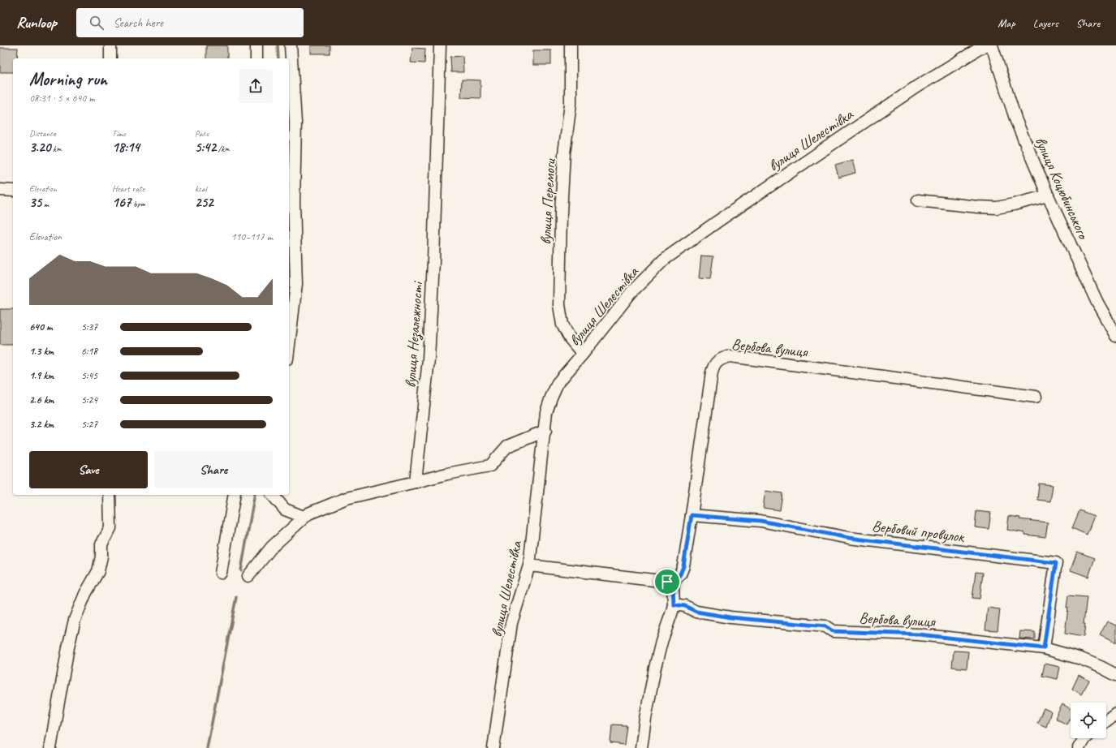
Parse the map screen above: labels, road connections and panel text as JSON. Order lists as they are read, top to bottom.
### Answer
{
  "streets": {
    "street": [
      "вулиця Шелестівка",
      "вулиця Коцюбинського",
      "вулиця Перемоги",
      "вулиця Незалежності",
      "Вербова вулиця",
      "Вербовий провулок"
    ]
  },
  "crossings": [
    ["вулиця Шелестівка", "вулиця Перемоги"],
    ["Вербова вулиця", "Вербовий провулок"]
  ],
  "page": {
    "header": "Runloop",
    "search": "Search here",
    "nav": ["Map", "Layers", "Share"],
    "heading": ["Morning run", "08:31 · 5 × 640 m"],
    "stats": [
      ["Distance", "3.20 km"],
      ["Time", "18:14"],
      ["Pace", "5:42 /km"],
      ["Elevation", "35 m"],
      ["Heart rate", "167 bpm"],
      ["kcal", "252"]
    ],
    "chart": ["Elevation", "110–117 m"],
    "list": [
      {
        "name": "640 m",
        "note": "5:37"
      },
      {
        "name": "1.3 km",
        "note": "6:18"
      },
      {
        "name": "1.9 km",
        "note": "5:45"
      },
      {
        "name": "2.6 km",
        "note": "5:24"
      },
      {
        "name": "3.2 km",
        "note": "5:27"
      }
    ],
    "buttons": ["Save", "Share"]
  }
}
